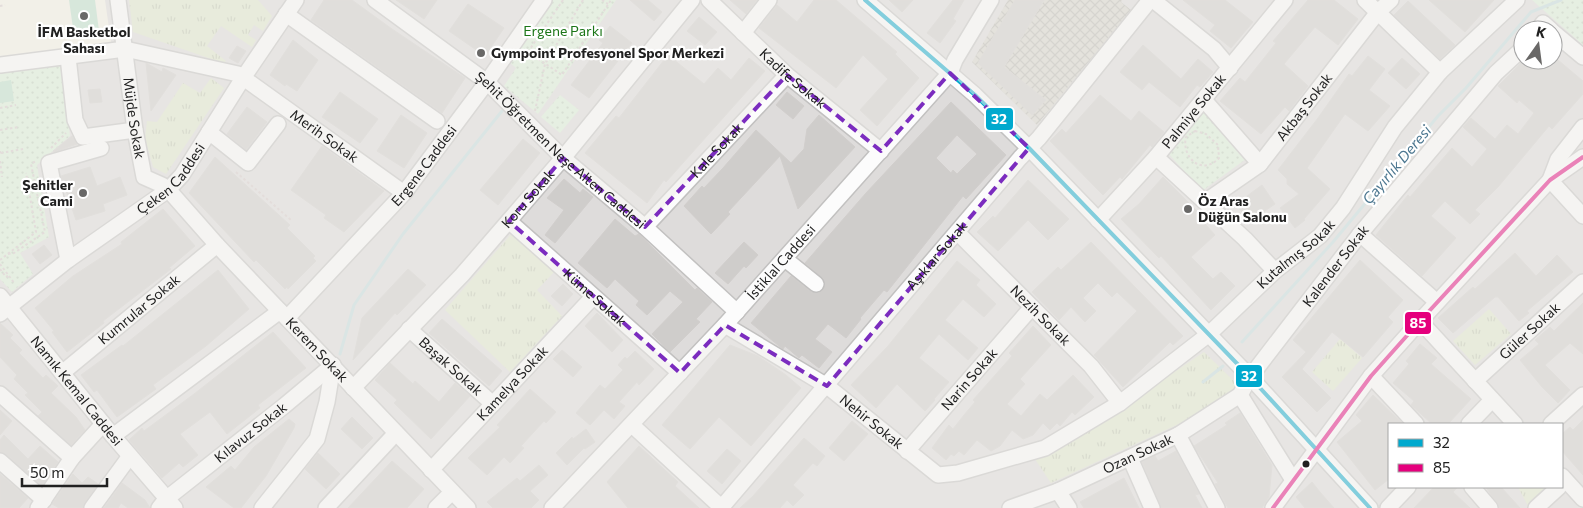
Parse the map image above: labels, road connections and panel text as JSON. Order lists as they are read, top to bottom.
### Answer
{
  "streets": {
    "street": [
      "Kadife Sokak",
      "Akbaş Sokak",
      "Palmiye Sokak",
      "Müjde Sokak",
      "Merih Sokak",
      "Şehit Öğretmen Neşe Alten Caddesi",
      "Kale Sokak",
      "Ergene Caddesi",
      "Çeken Caddesi",
      "Koru Sokak",
      "Kutalmış Sokak",
      "Aşıklar Sokak",
      "İstiklal Caddesi",
      "Kalender Sokak",
      "Küme Sokak",
      "Kumrular Sokak",
      "Nezih Sokak",
      "Güler Sokak",
      "Kerem Sokak",
      "Başak Sokak",
      "Narin Sokak",
      "Kamelya Sokak",
      "Namık Kemal Caddesi",
      "Nehir Sokak",
      "Kılavuz Sokak",
      "Ozan Sokak"
    ]
  },
  "crossings": [
    ["Kadife Sokak", "Kale Sokak"],
    ["Kadife Sokak", "İstiklal Caddesi"],
    ["Müjde Sokak", "Merih Sokak"],
    ["Müjde Sokak", "Çeken Caddesi"],
    ["Müjde Sokak", "Kerem Sokak"],
    ["Merih Sokak", "Ergene Caddesi"],
    ["Merih Sokak", "Çeken Caddesi"],
    ["Şehit Öğretmen Neşe Alten Caddesi", "Kale Sokak"],
    ["Şehit Öğretmen Neşe Alten Caddesi", "Ergene Caddesi"],
    ["Şehit Öğretmen Neşe Alten Caddesi", "Koru Sokak"],
    ["Şehit Öğretmen Neşe Alten Caddesi", "İstiklal Caddesi"],
    ["Ergene Caddesi", "Kerem Sokak"],
    ["Ergene Caddesi", "Namık Kemal Caddesi"],
    ["Çeken Caddesi", "Kerem Sokak"],
    ["Çeken Caddesi", "Namık Kemal Caddesi"],
    ["Koru Sokak", "Küme Sokak"],
    ["Koru Sokak", "Kerem Sokak"],
    ["Koru Sokak", "Başak Sokak"],
    ["Kutalmış Sokak", "Nezih Sokak"],
    ["Kutalmış Sokak", "Nehir Sokak"],
    ["Aşıklar Sokak", "Nezih Sokak"],
    ["Aşıklar Sokak", "Nehir Sokak"],
    ["İstiklal Caddesi", "Küme Sokak"],
    ["İstiklal Caddesi", "Nehir Sokak"],
    ["Kalender Sokak", "Ozan Sokak"],
    ["Küme Sokak", "Kamelya Sokak"],
    ["Kumrular Sokak", "Kerem Sokak"],
    ["Kumrular Sokak", "Namık Kemal Caddesi"],
    ["Nezih Sokak", "Narin Sokak"],
    ["Kerem Sokak", "Kamelya Sokak"],
    ["Kerem Sokak", "Kılavuz Sokak"],
    ["Başak Sokak", "Kamelya Sokak"],
    ["Narin Sokak", "Nehir Sokak"],
    ["Namık Kemal Caddesi", "Kılavuz Sokak"]
  ],
  "water": ["Çayırlık Deresi"],
  "parks": ["Ergene Parkı"],
  "places": [
    "İFM Basketbol Sahası",
    "Gympoint Profesyonel Spor Merkezi",
    "Şehitler Cami",
    "Öz Aras Düğün Salonu"
  ],
  "lines": ["transit line 32", "transit line 85"],
  "legend": ["32", "85"],
  "scale_bar": "50 m",
  "north": "top"
}
